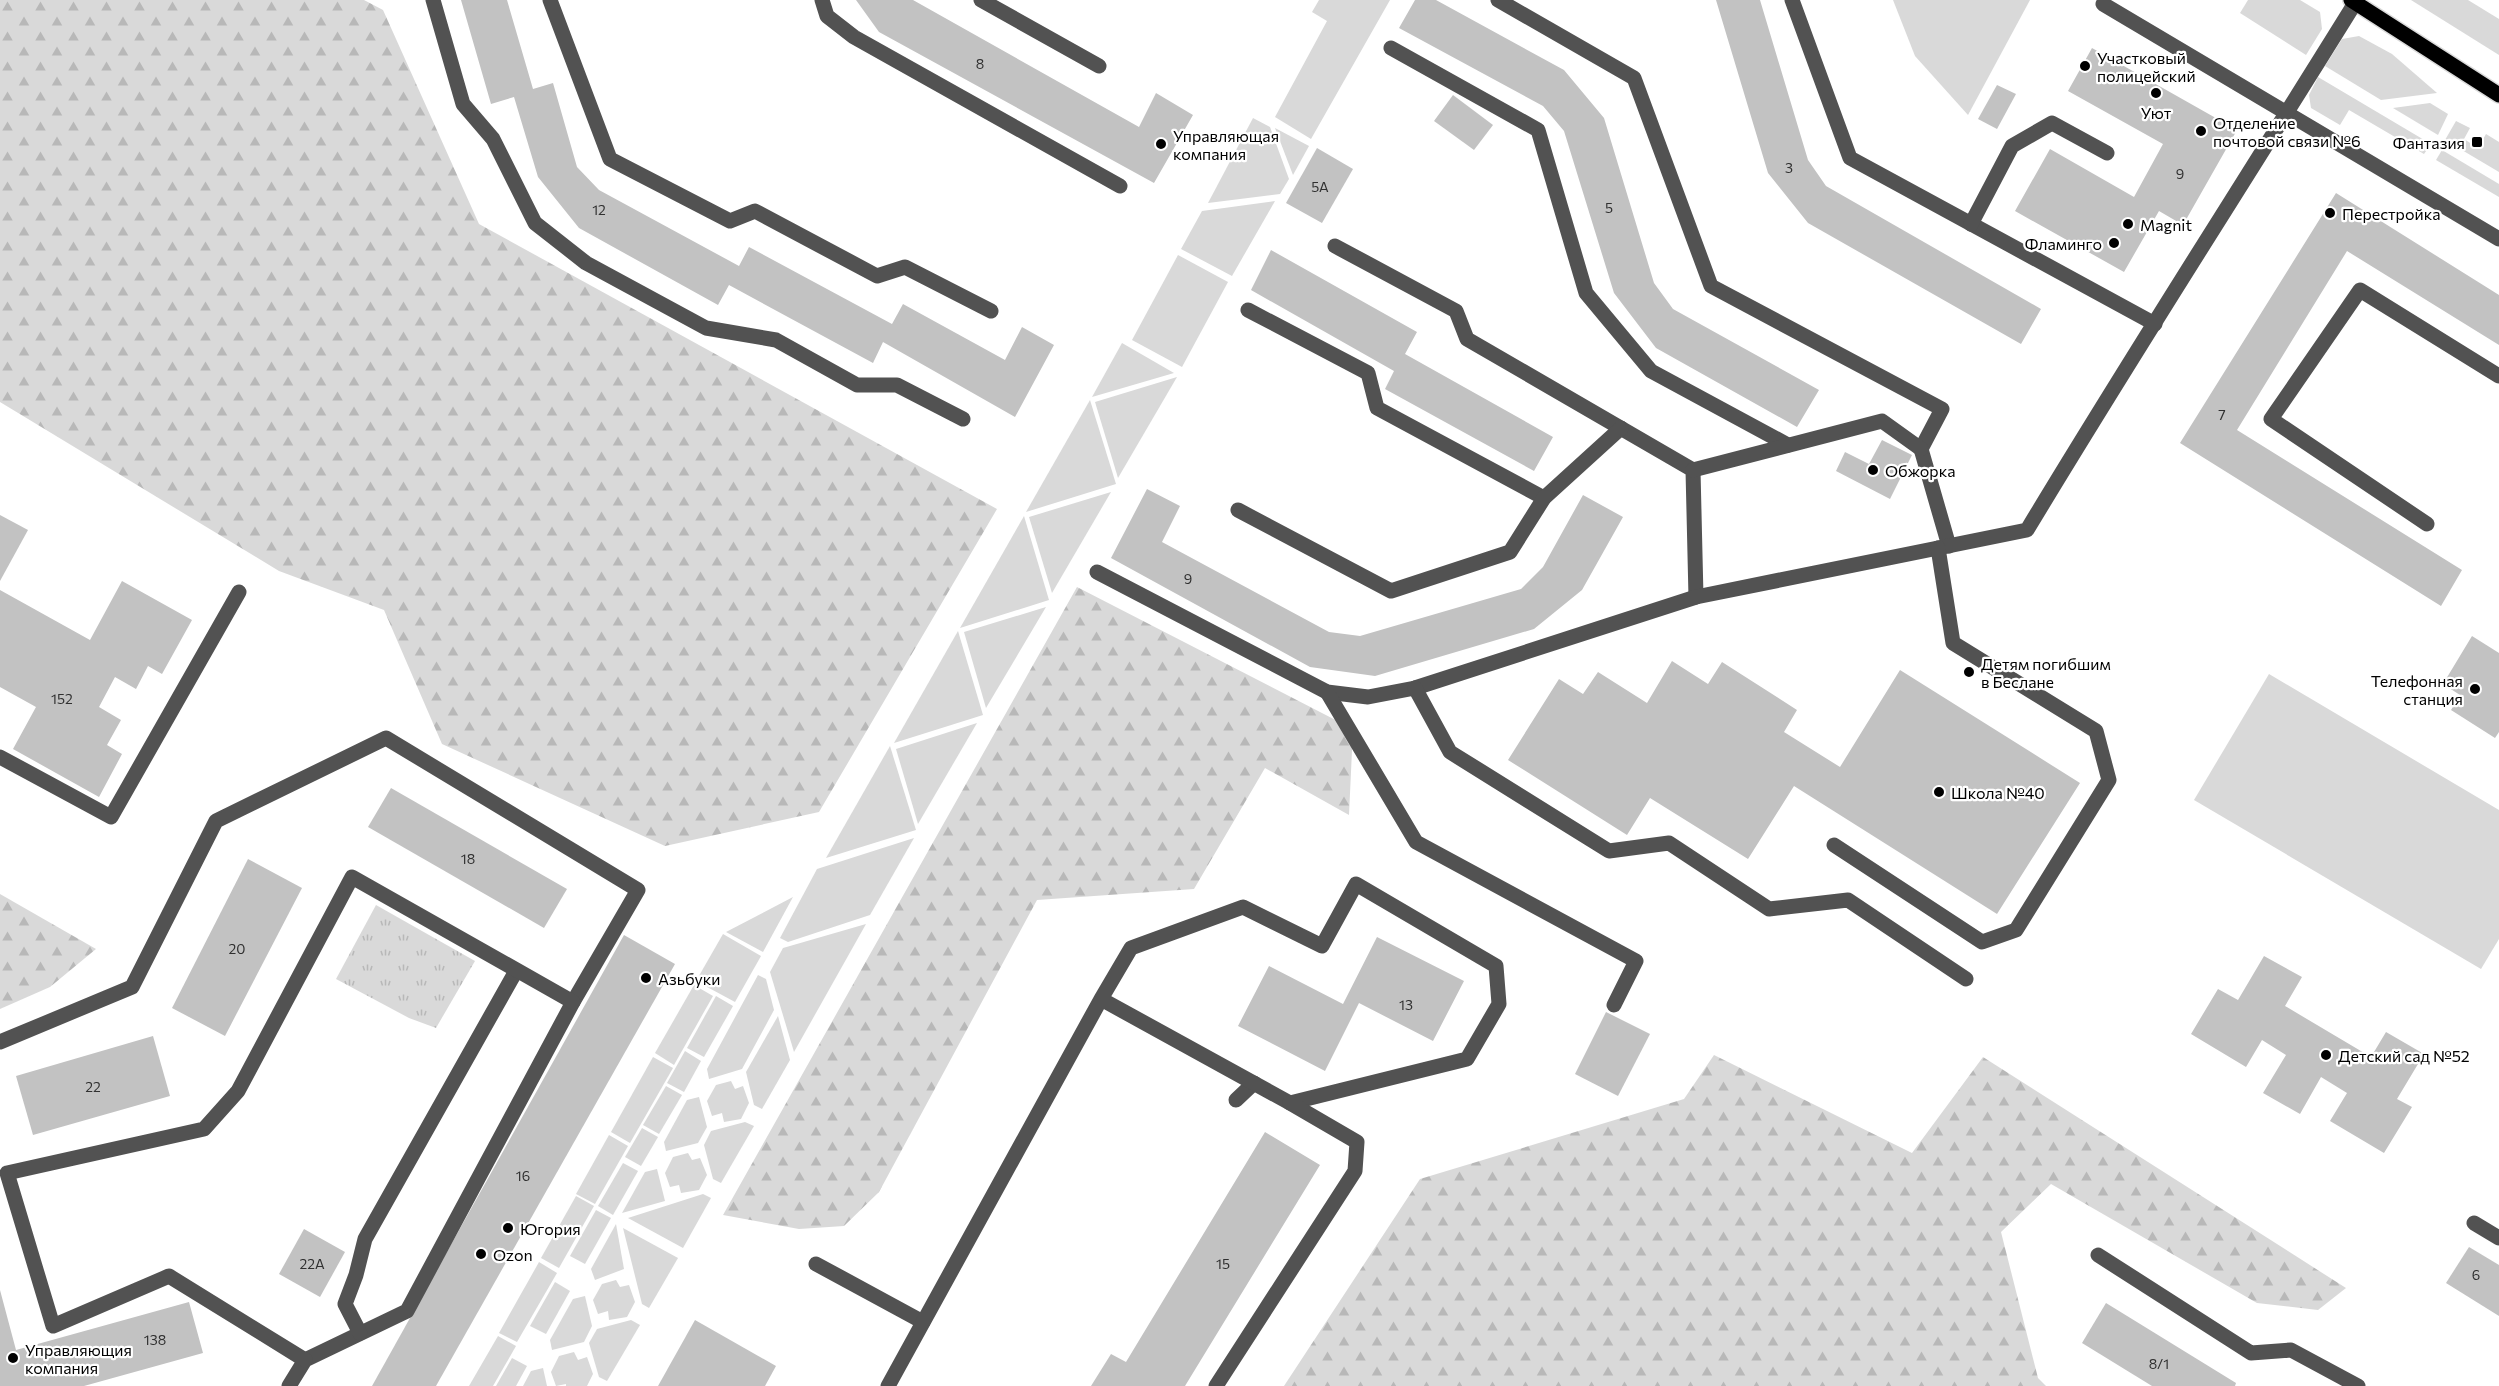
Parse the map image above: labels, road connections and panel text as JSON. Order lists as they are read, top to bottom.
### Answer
{
  "places": {
    "other": [
      "Участковый полицейский",
      "Уют",
      "Отделение почтовой связи №6",
      "Управляющая компания",
      "Перестройка",
      "Magnit",
      "Фламинго",
      "Обжорка",
      "Детям погибшим в Беслане",
      "Телефонная станция",
      "Школа №40",
      "Азьбуки",
      "Детский сад №52",
      "Югория",
      "Ozon",
      "Управляющия компания"
    ],
    "transit": ["Фантазия"]
  },
  "house_numbers": [
    "8",
    "3",
    "9",
    "5А",
    "5",
    "12",
    "7",
    "9",
    "152",
    "18",
    "20",
    "13",
    "22",
    "16",
    "22А",
    "15",
    "6",
    "138",
    "8/1"
  ]
}
